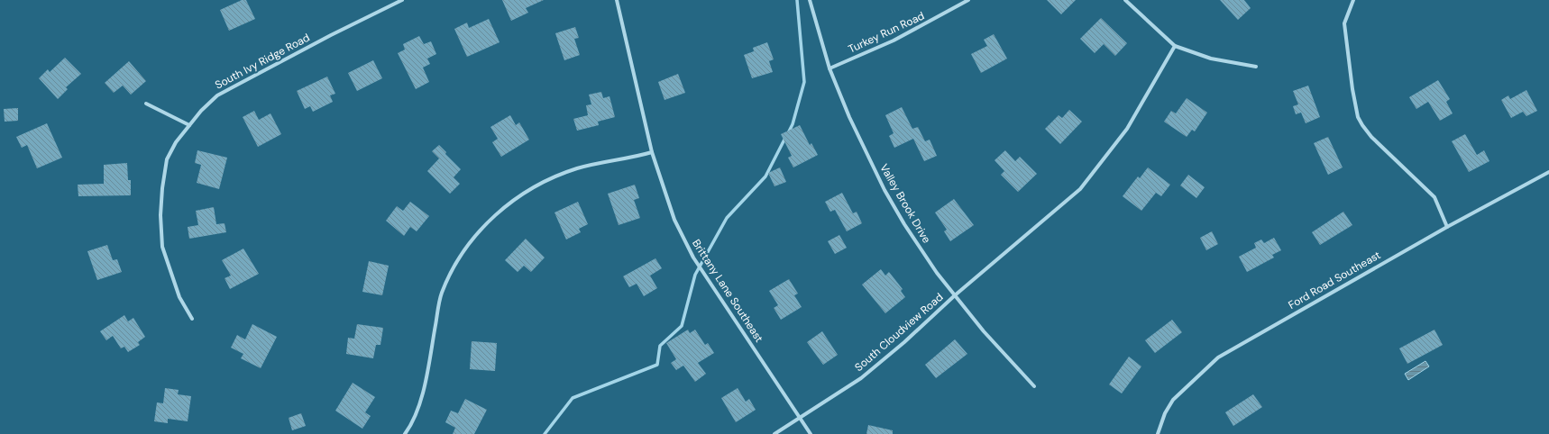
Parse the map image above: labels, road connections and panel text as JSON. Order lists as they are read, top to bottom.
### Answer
{
  "streets": {
    "street": [
      "Turkey Run Road",
      "South Ivy Ridge Road",
      "Valley Brook Drive",
      "Ford Road Southeast",
      "Brittany Lane Southeast",
      "South Cloudview Road"
    ]
  },
  "crossings": [
    ["Turkey Run Road", "Valley Brook Drive"],
    ["Valley Brook Drive", "South Cloudview Road"],
    ["Brittany Lane Southeast", "South Cloudview Road"]
  ]
}
